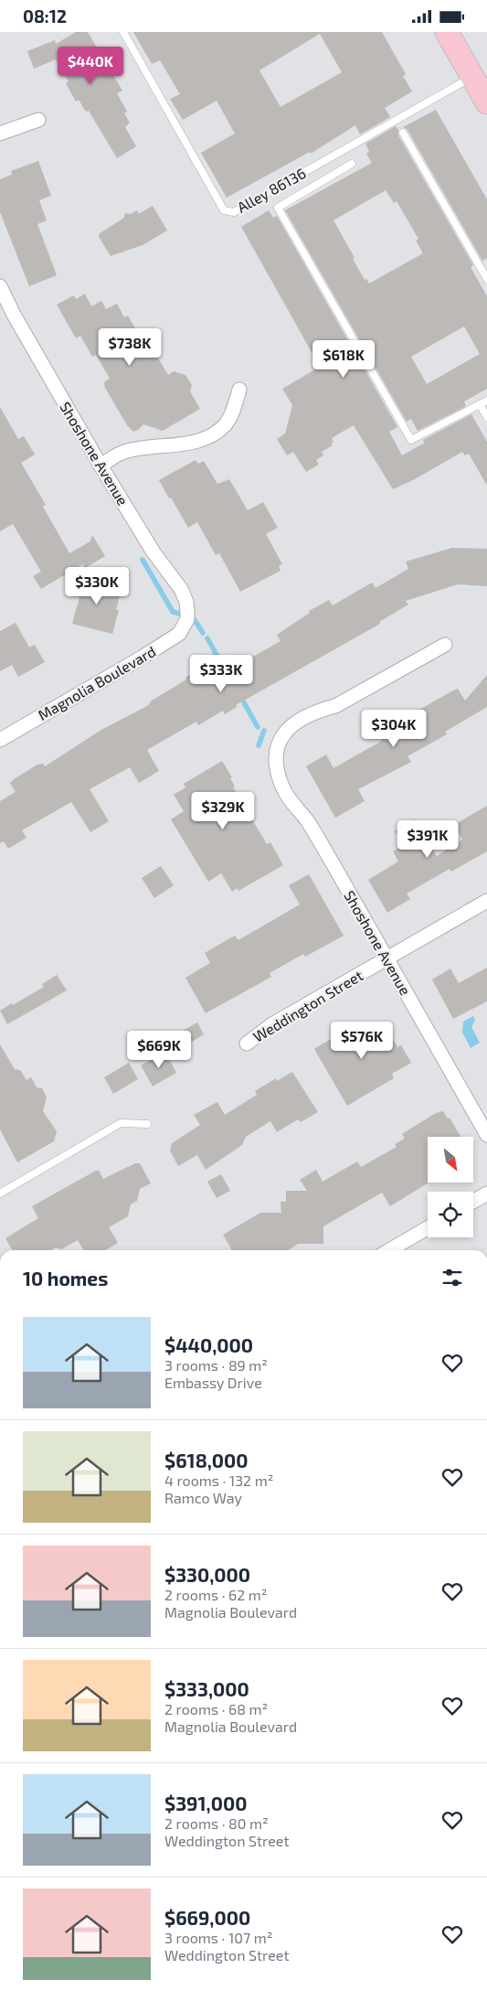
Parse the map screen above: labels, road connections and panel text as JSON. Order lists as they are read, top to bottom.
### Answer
{
  "streets": {
    "street": ["Shoshone Avenue", "Magnolia Boulevard", "Weddington Street"],
    "lane": ["Alley 86136"]
  },
  "crossings": [
    ["Shoshone Avenue", "Magnolia Boulevard"],
    ["Shoshone Avenue", "Weddington Street"]
  ],
  "north": "bottom right",
  "page": {
    "status": "08:12",
    "price": [
      "$440K",
      "$738K",
      "$618K",
      "$330K",
      "$333K",
      "$304K",
      "$329K",
      "$391K",
      "$576K",
      "$669K"
    ],
    "heading": "10 homes",
    "list": [
      {
        "name": "$440,000",
        "note": "3 rooms · 89 m² · Embassy Drive"
      },
      {
        "name": "$618,000",
        "note": "4 rooms · 132 m² · Ramco Way"
      },
      {
        "name": "$330,000",
        "note": "2 rooms · 62 m² · Magnolia Boulevard"
      },
      {
        "name": "$333,000",
        "note": "2 rooms · 68 m² · Magnolia Boulevard"
      },
      {
        "name": "$391,000",
        "note": "2 rooms · 80 m² · Weddington Street"
      },
      {
        "name": "$669,000",
        "note": "3 rooms · 107 m² · Weddington Street"
      }
    ]
  }
}
